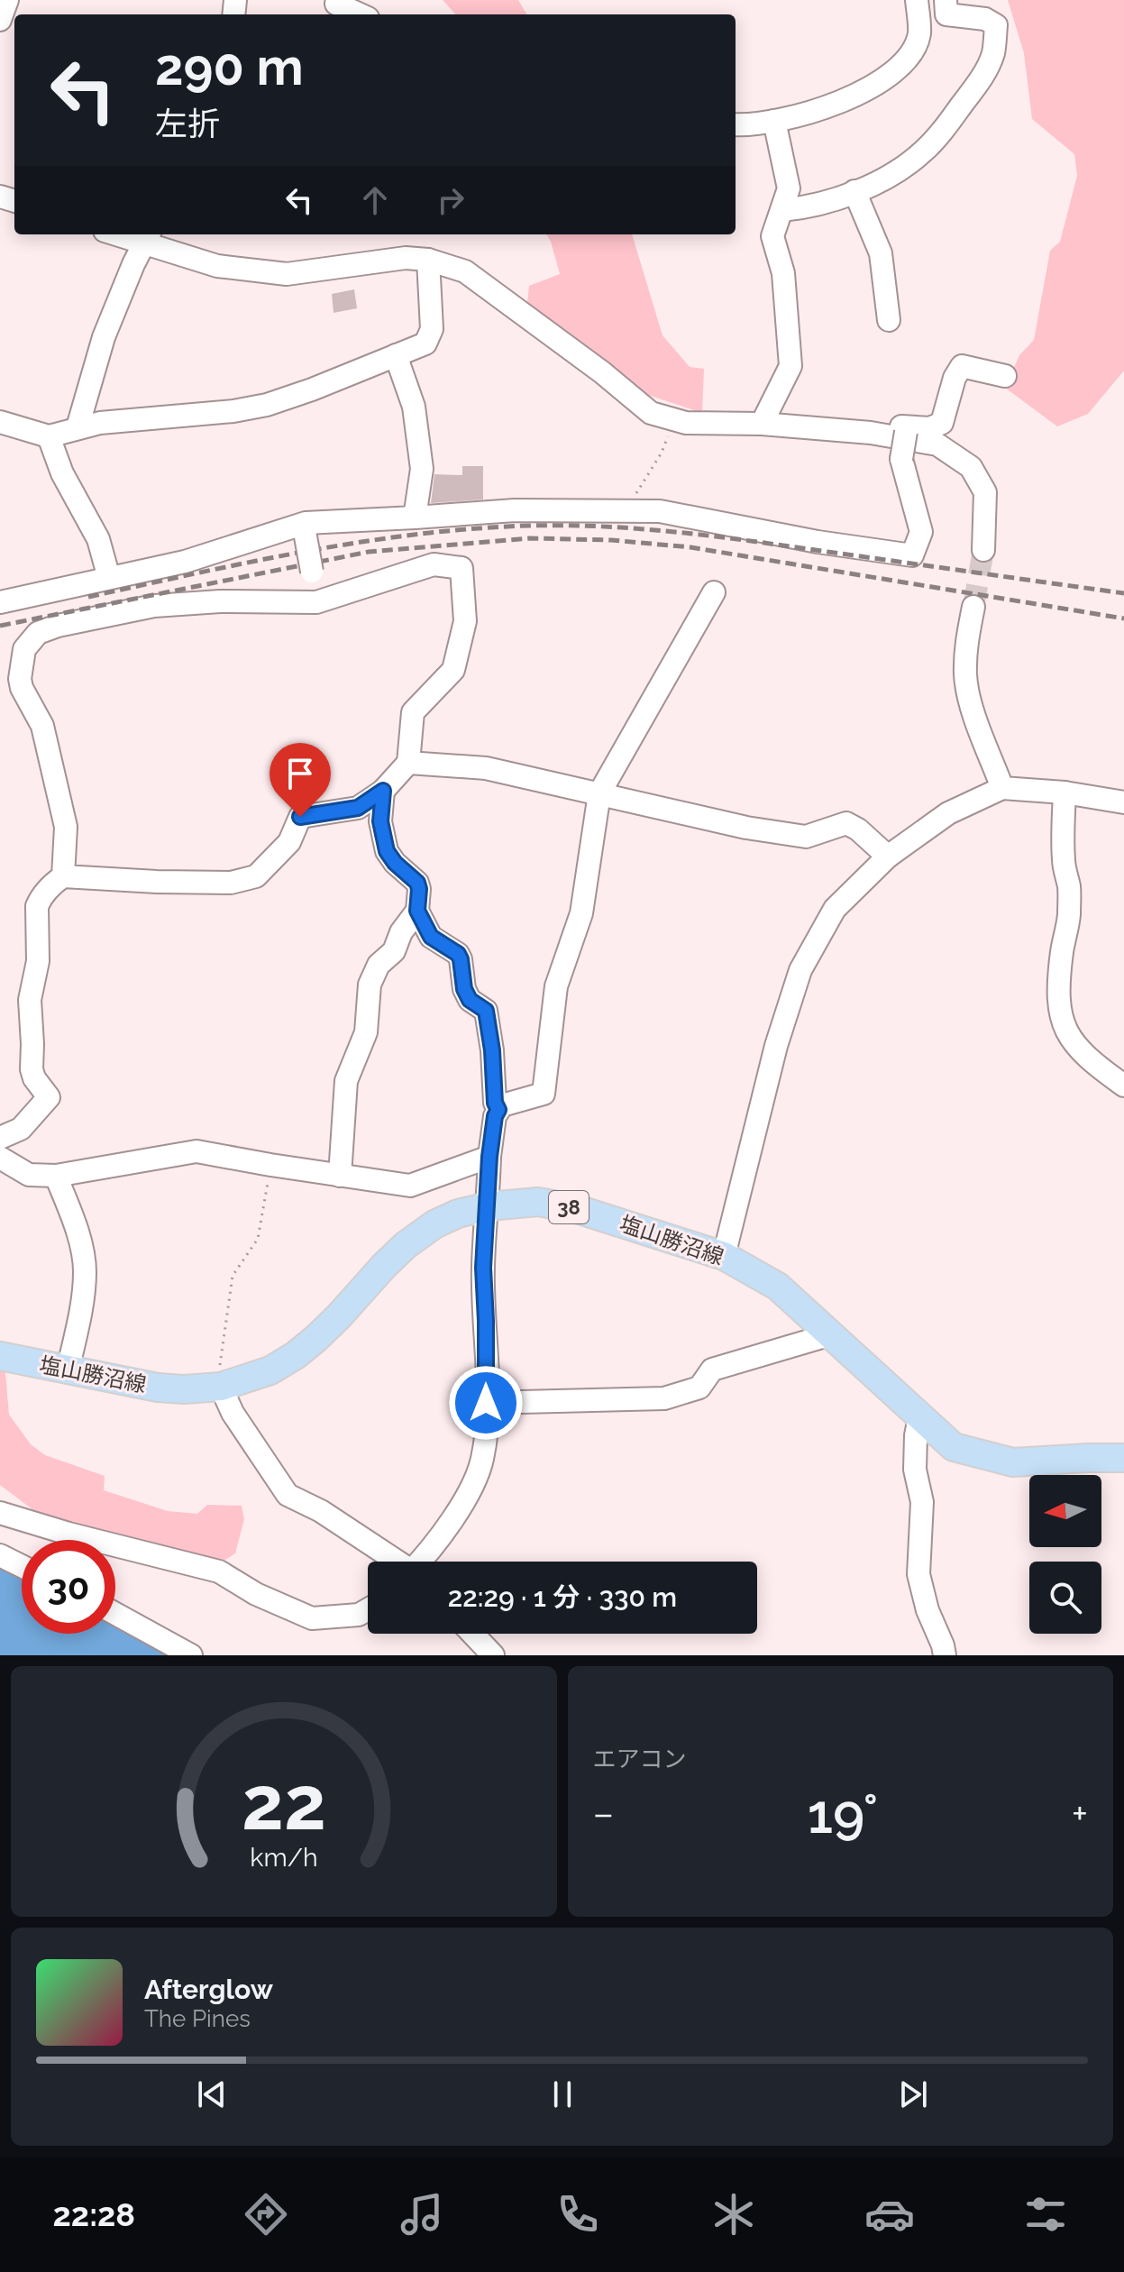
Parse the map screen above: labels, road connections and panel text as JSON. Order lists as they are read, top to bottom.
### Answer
{
  "streets": {
    "main road": ["38", "塩山勝沼線"]
  },
  "north": "left",
  "page": {
    "turn": ["290 m", "左折"],
    "limit": "30",
    "trip": "22:29 · 1 分 · 330 m",
    "tile": "エアコン",
    "heat": ["−", "19°", "+"],
    "song": ["Afterglow", "The Pines"],
    "tabs": "22:28",
    "gauge": ["22", "km/h"]
  }
}
